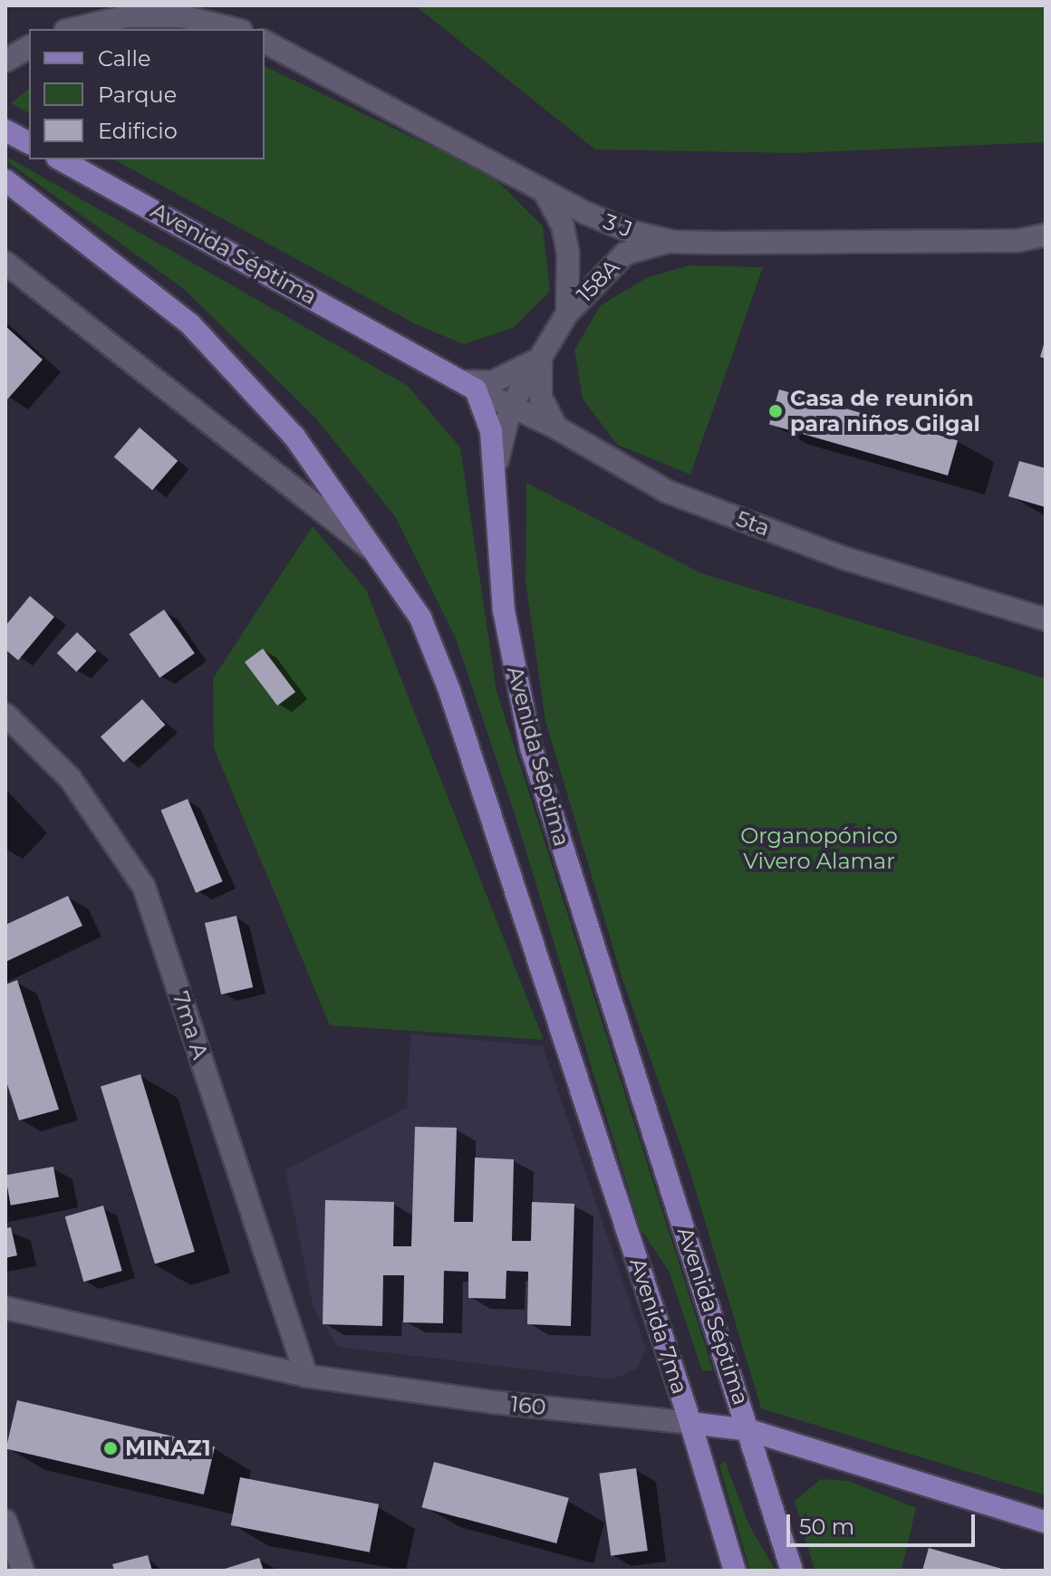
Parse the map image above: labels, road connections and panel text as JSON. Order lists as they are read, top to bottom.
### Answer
{
  "streets": {
    "main road": ["Avenida Séptima", "Avenida 7ma", "160"],
    "street": [
      "3 J",
      "158A",
      "5ta",
      "7ma A"
    ]
  },
  "crossings": [
    ["3 J", "158A"],
    ["Avenida Séptima", "158A"],
    ["Avenida Séptima", "5ta"],
    ["Avenida Séptima", "160"],
    ["158A", "5ta"],
    ["7ma A", "160"],
    ["Avenida 7ma", "160"]
  ],
  "parks": ["Organopónico Vivero Alamar"],
  "places": ["Casa de reunión para niños Gilgal", "MINAZ1"],
  "legend": ["Calle", "Parque", "Edificio"],
  "scale_bar": "50 m"
}
